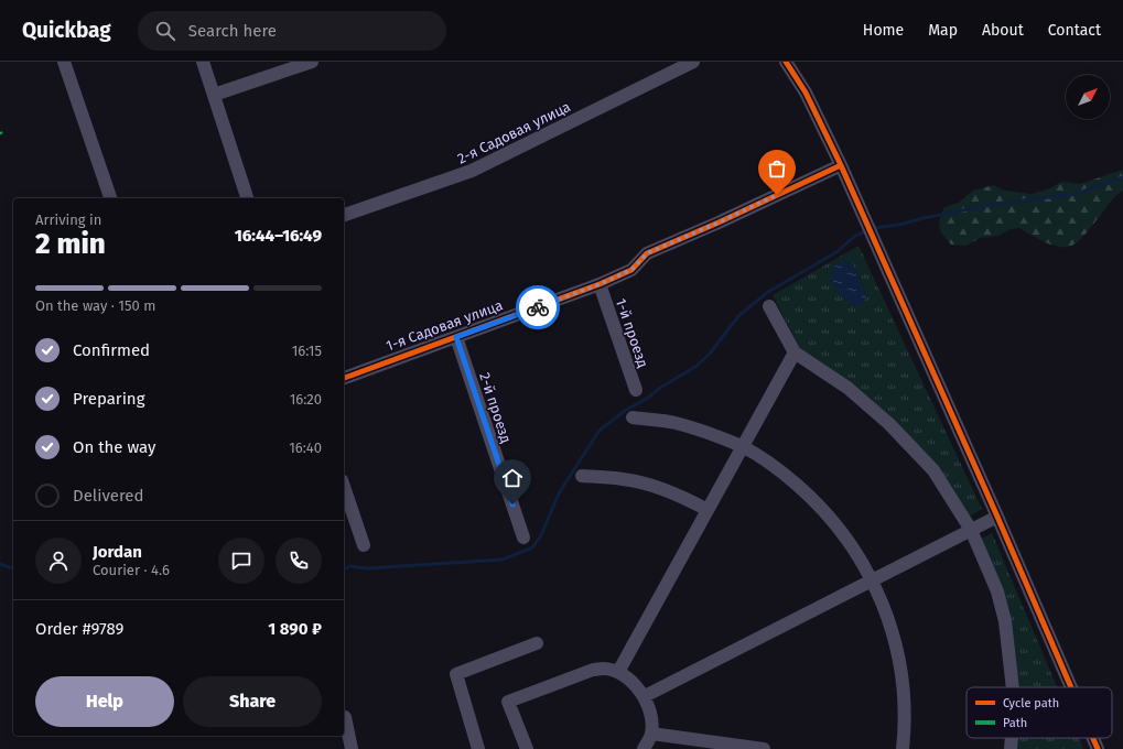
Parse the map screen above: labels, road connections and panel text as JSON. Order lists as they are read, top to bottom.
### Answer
{
  "streets": {
    "street": [
      "2-я Садовая улица",
      "1-я Садовая улица",
      "1-й проезд",
      "2-й проезд"
    ]
  },
  "crossings": [
    ["1-я Садовая улица", "1-й проезд"],
    ["1-я Садовая улица", "2-й проезд"]
  ],
  "legend": ["Cycle path", "Path"],
  "north": "top right",
  "page": {
    "header": "Quickbag",
    "search": "Search here",
    "nav": [
      "Home",
      "Map",
      "About",
      "Contact"
    ],
    "heading": ["2 min", "Arriving in", "16:44–16:49"],
    "panel": [
      "Jordan",
      "Courier · 4.6",
      "Order #9789",
      "1 890 ₽"
    ],
    "bar": "On the way · 150 m",
    "list": [
      ["Confirmed", "16:15"],
      ["Preparing", "16:20"],
      ["On the way", "16:40"],
      "Delivered"
    ],
    "buttons": ["Help", "Share"]
  }
}
